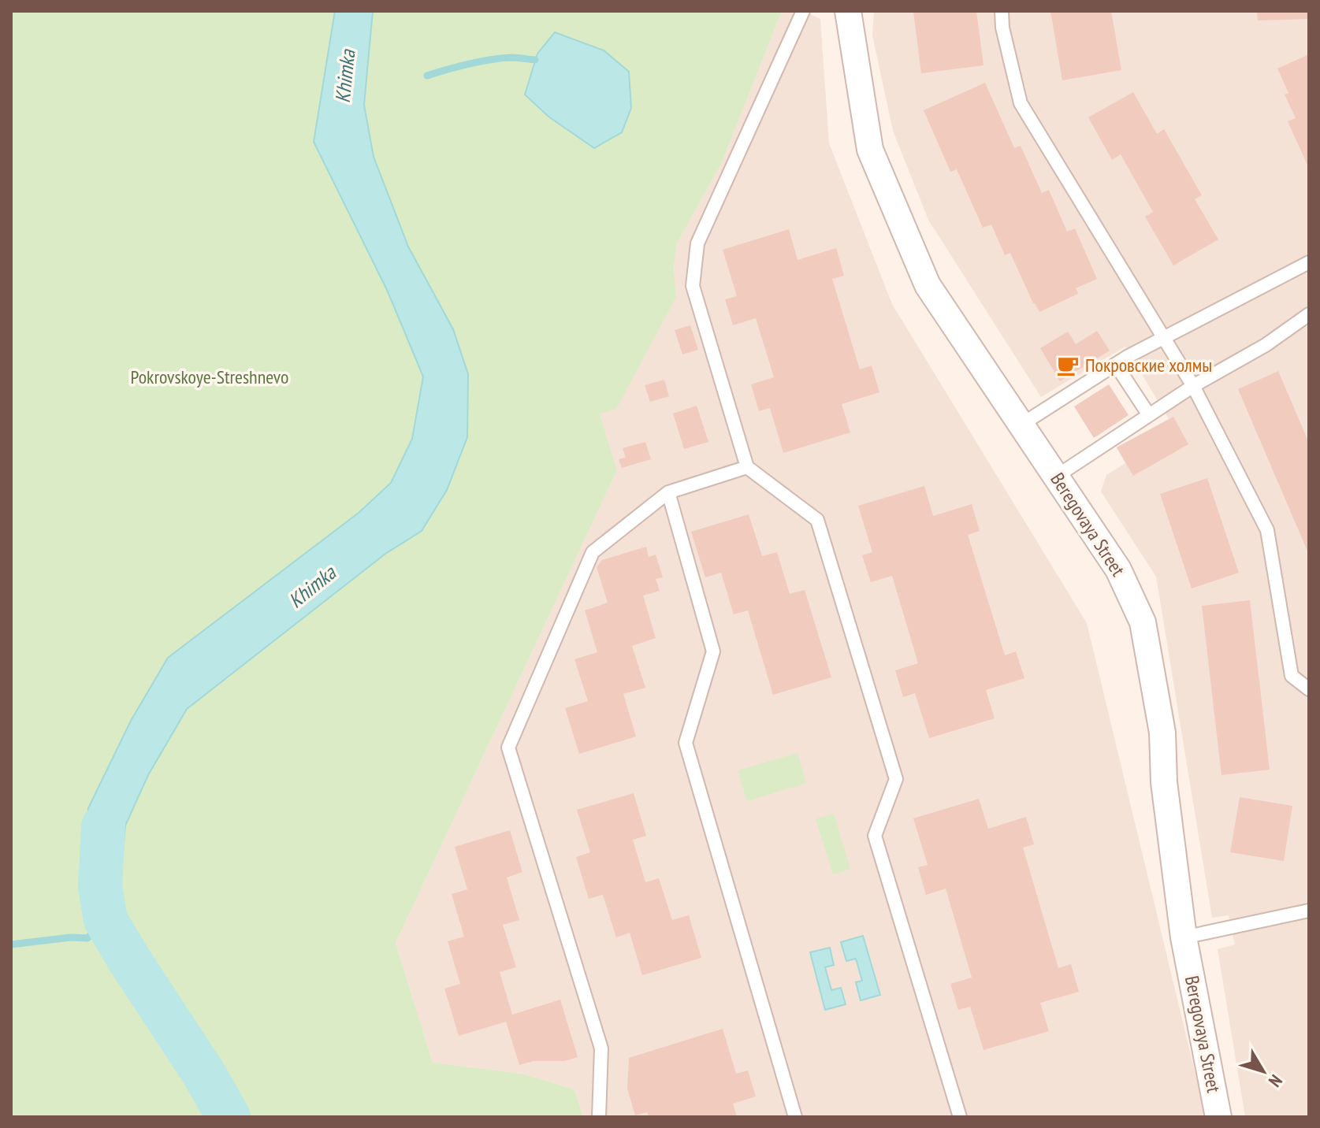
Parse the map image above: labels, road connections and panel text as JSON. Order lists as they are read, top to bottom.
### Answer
{
  "streets": {
    "street": ["Beregovaya Street"]
  },
  "water": ["Khimka"],
  "parks": ["Pokrovskoye-Streshnevo"],
  "places": {
    "cafe": ["Покровские холмы"]
  },
  "north": "bottom right"
}
